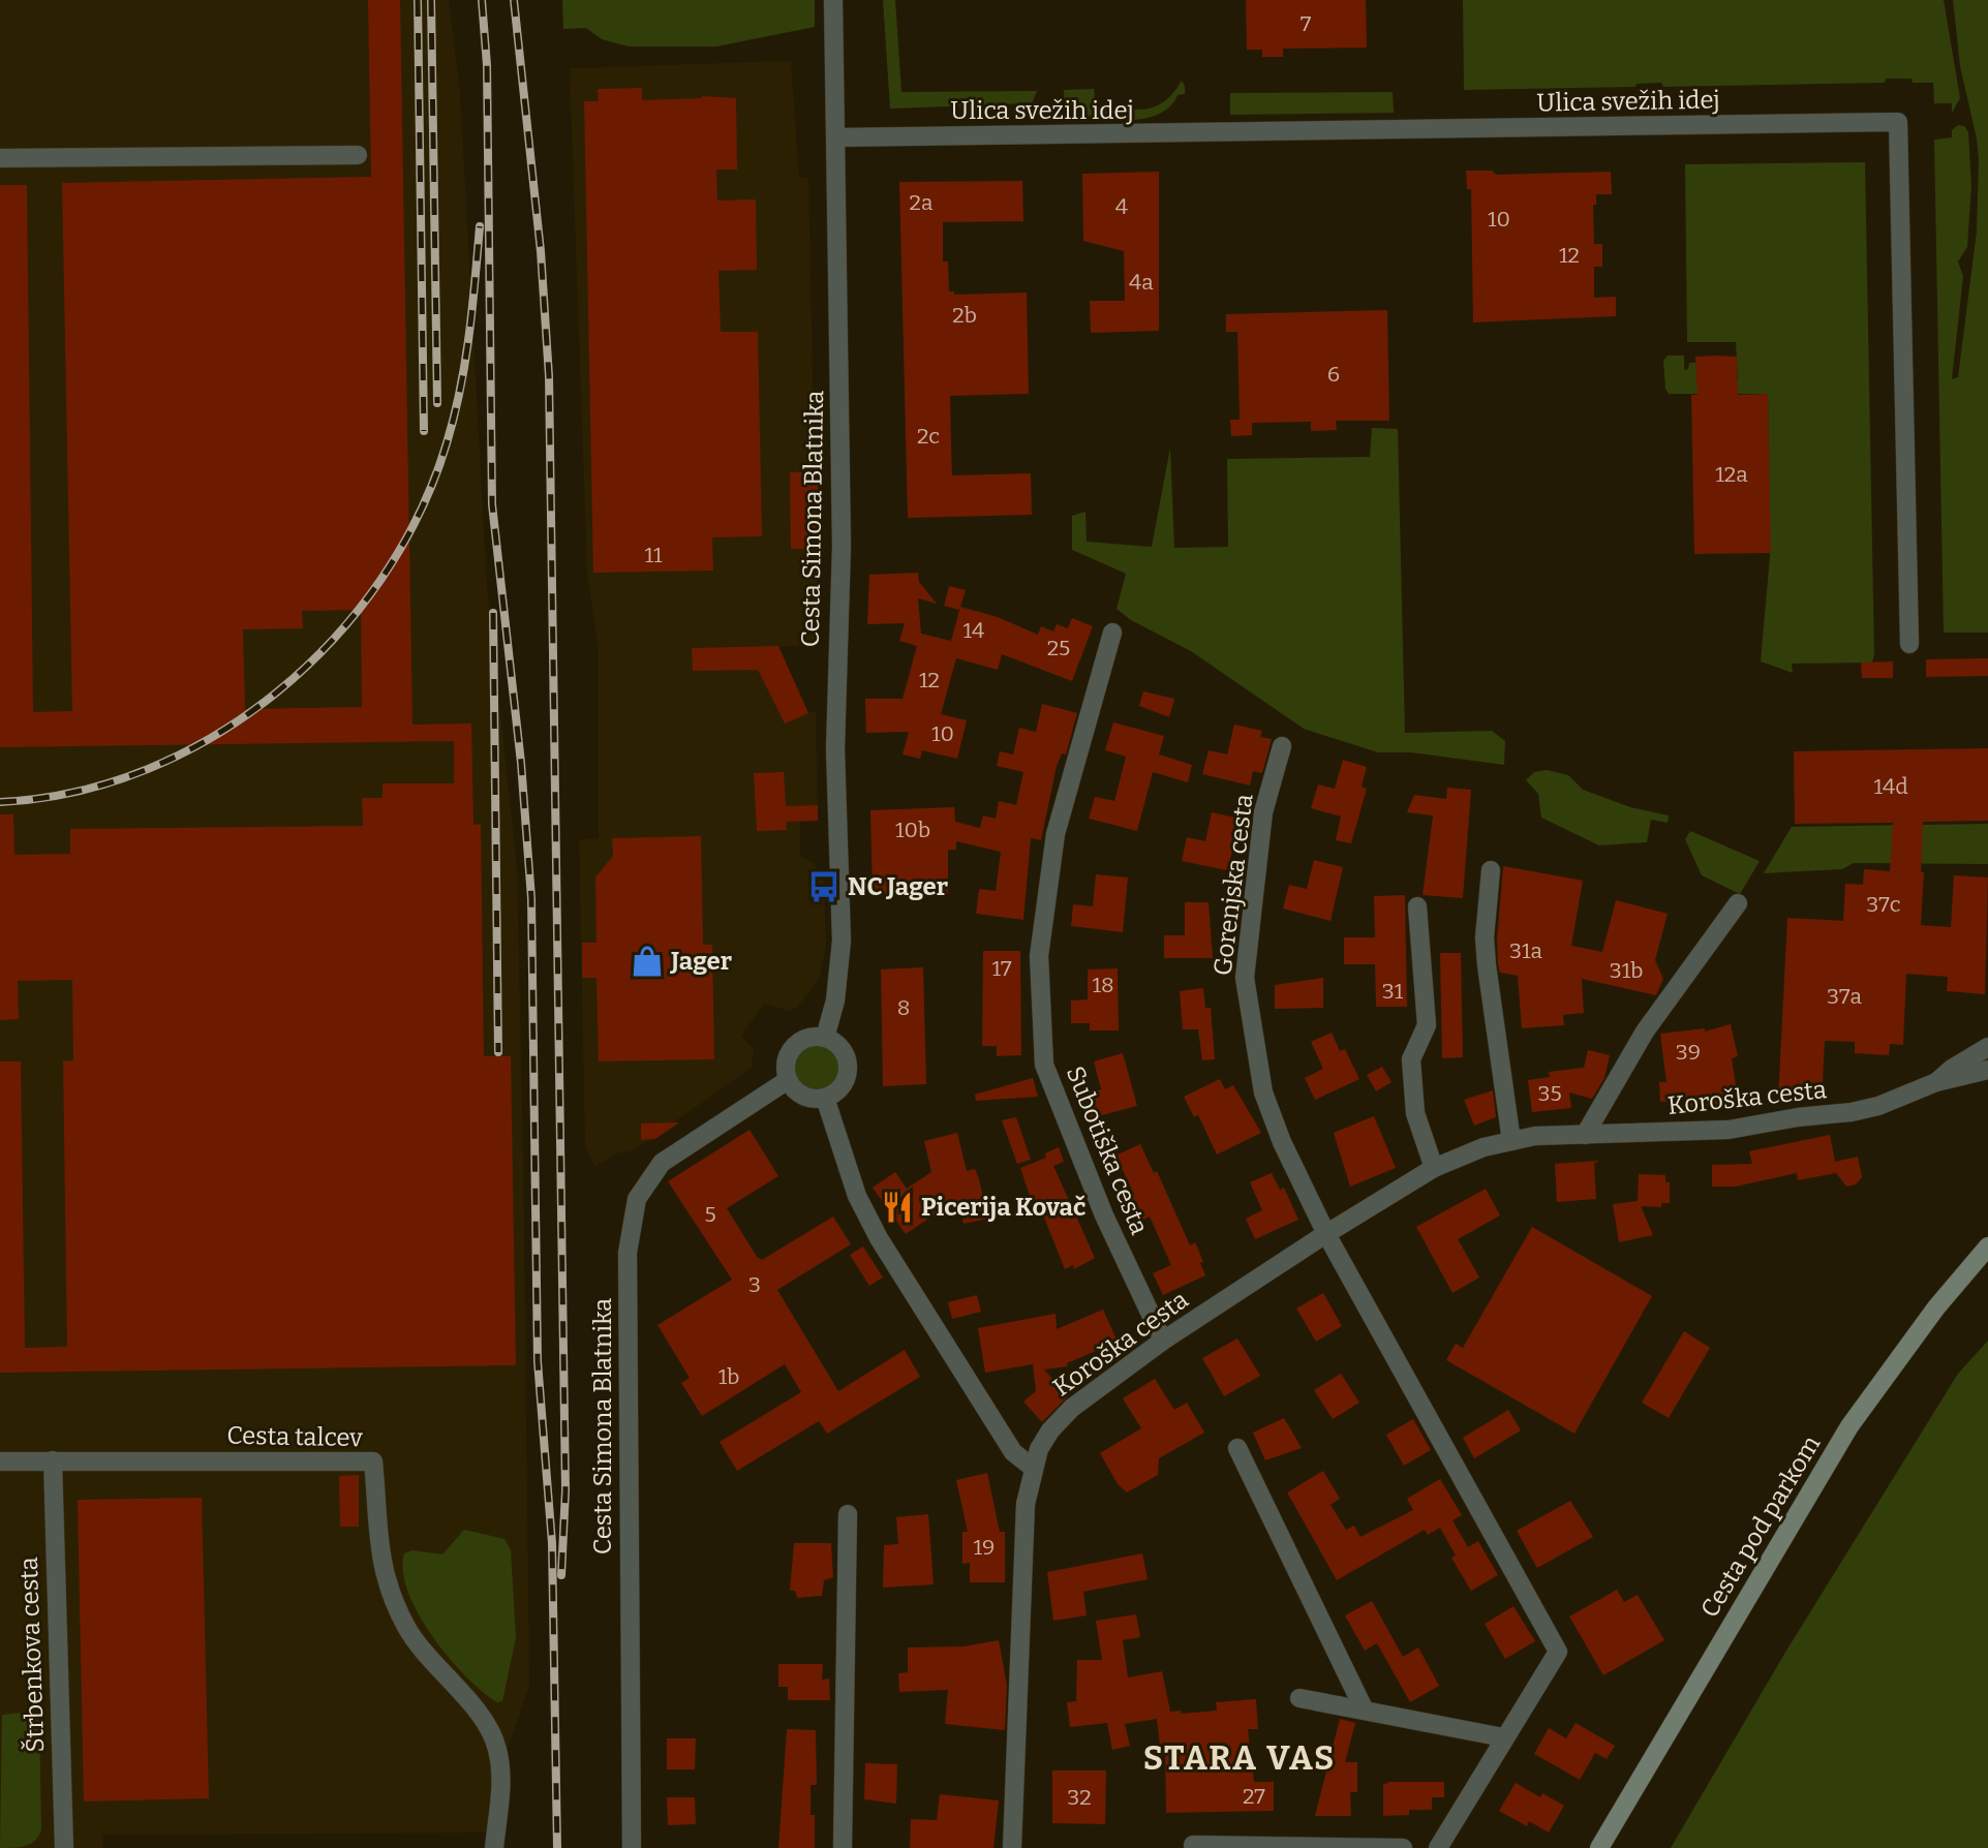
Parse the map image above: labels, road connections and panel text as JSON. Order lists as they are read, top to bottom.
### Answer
{
  "streets": {
    "main road": ["Cesta pod parkom"],
    "street": [
      "Ulica svežih idej",
      "Cesta Simona Blatnika",
      "Gorenjska cesta",
      "Koroška cesta",
      "Subotiška cesta",
      "Cesta talcev",
      "Štrbenkova cesta"
    ]
  },
  "crossings": [
    ["Ulica svežih idej", "Cesta Simona Blatnika"],
    ["Gorenjska cesta", "Koroška cesta"],
    ["Koroška cesta", "Subotiška cesta"],
    ["Cesta talcev", "Štrbenkova cesta"]
  ],
  "districts": ["STARA VAS"],
  "places": {
    "bus stop": ["NC Jager"],
    "shop": ["Jager"],
    "restaurant": ["Picerija Kovač"]
  },
  "house_numbers": [
    "7",
    "2a",
    "4",
    "10",
    "12",
    "4a",
    "2b",
    "6",
    "2c",
    "12a",
    "11",
    "14",
    "25",
    "12",
    "10",
    "14d",
    "10b",
    "37c",
    "31a",
    "17",
    "31b",
    "18",
    "31",
    "37a",
    "8",
    "39",
    "35",
    "5",
    "3",
    "1b",
    "19",
    "27",
    "32"
  ]
}
